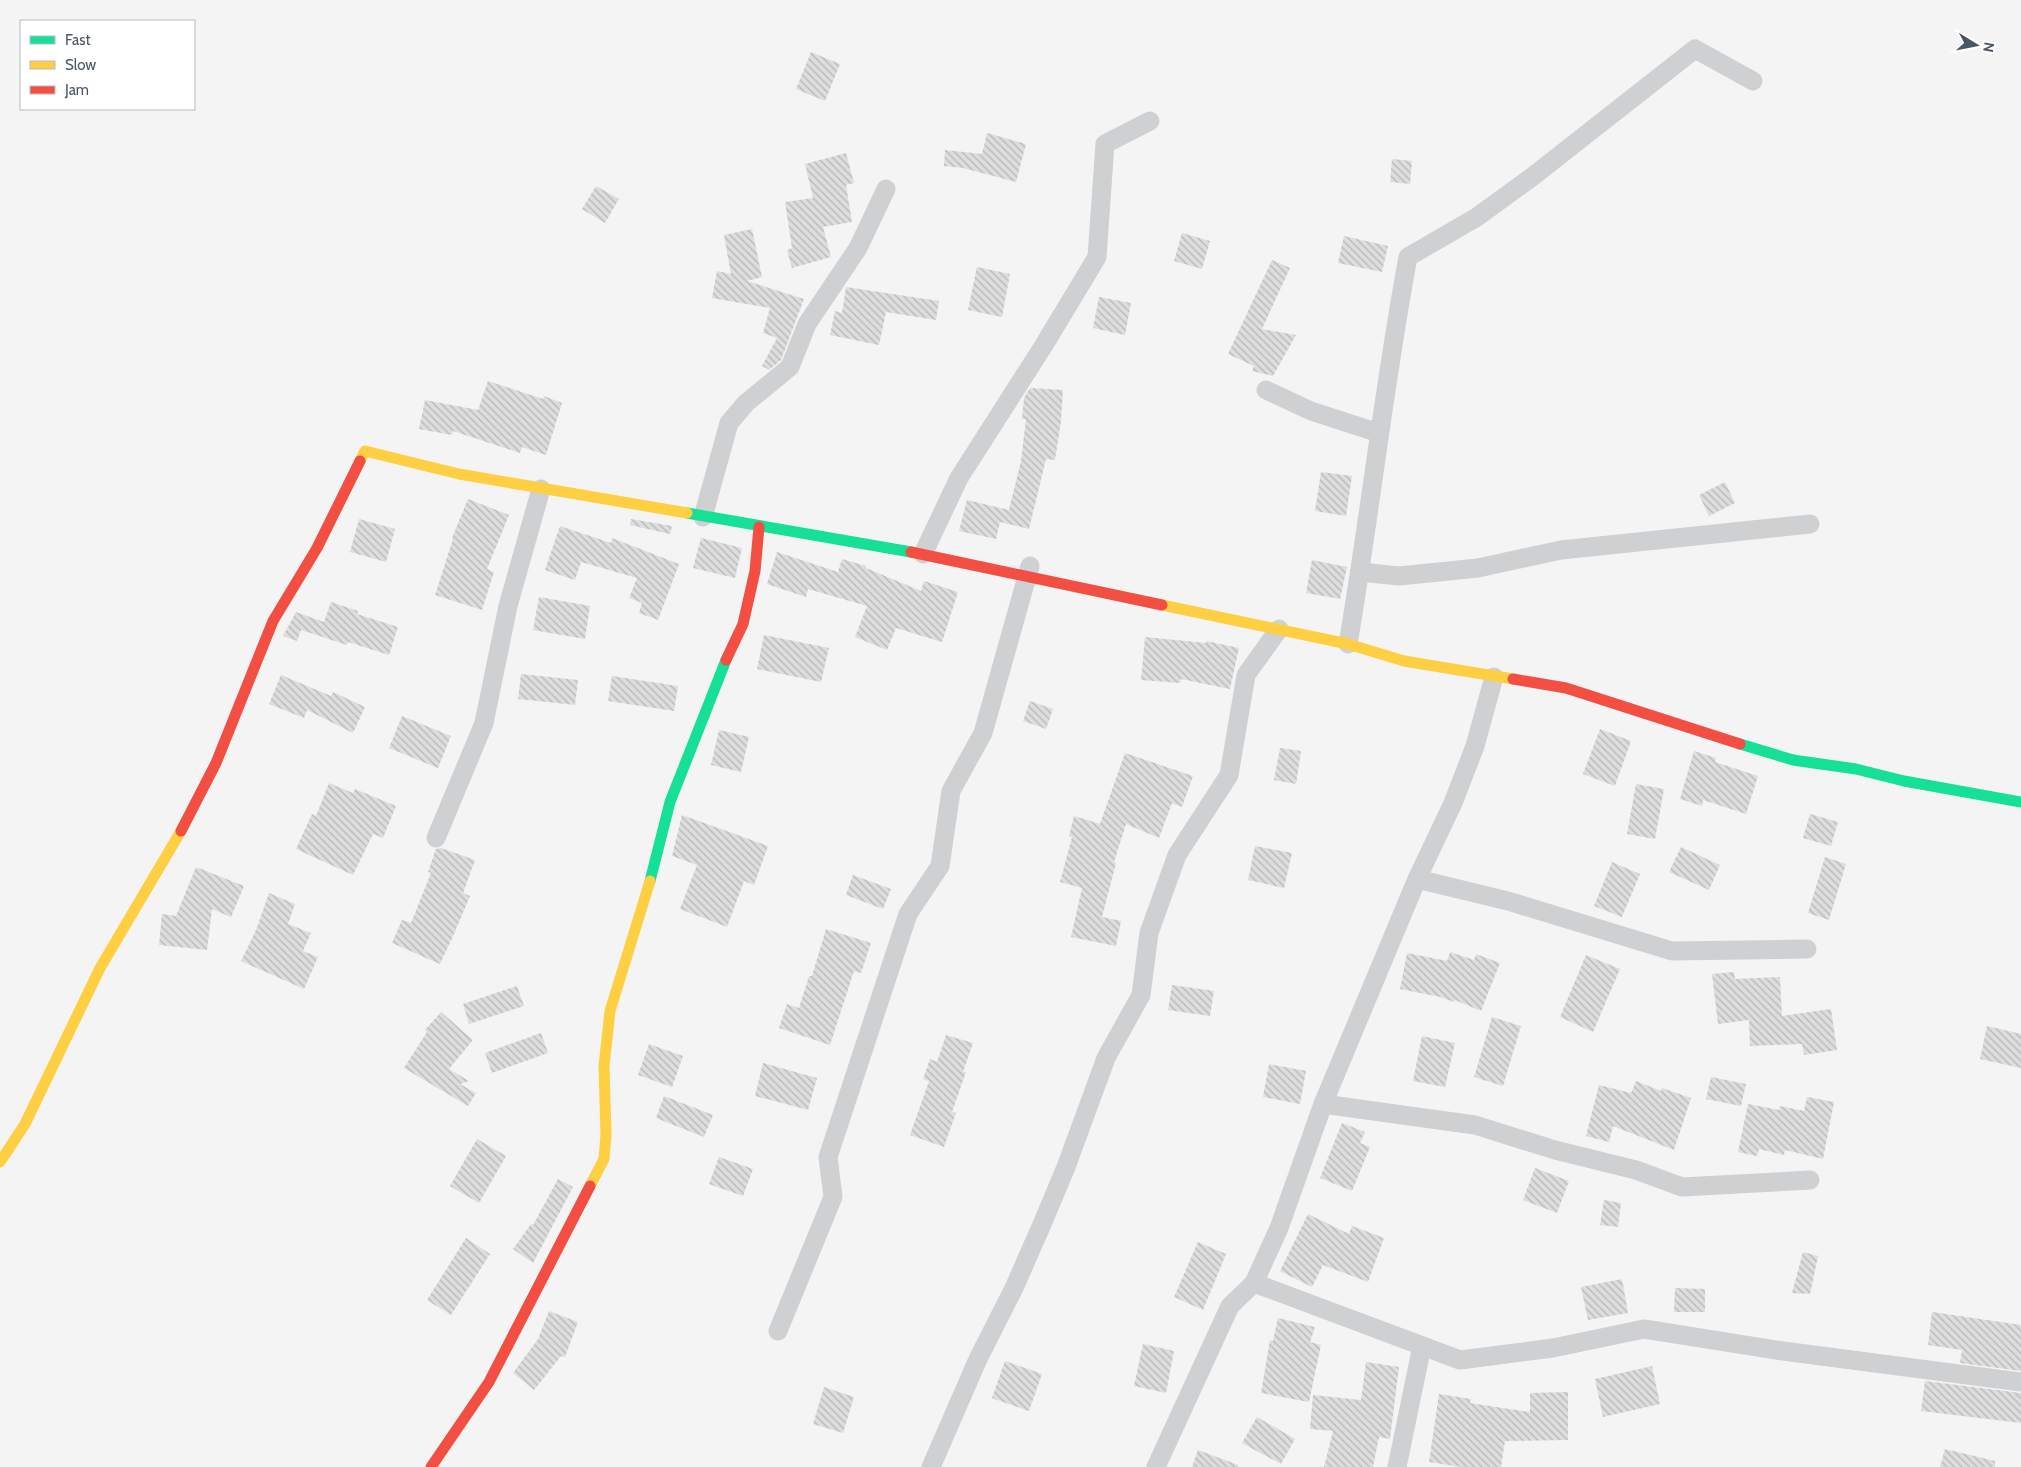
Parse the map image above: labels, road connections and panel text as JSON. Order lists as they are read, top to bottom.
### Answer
{
  "legend": ["Fast", "Slow", "Jam"],
  "north": "right"
}
